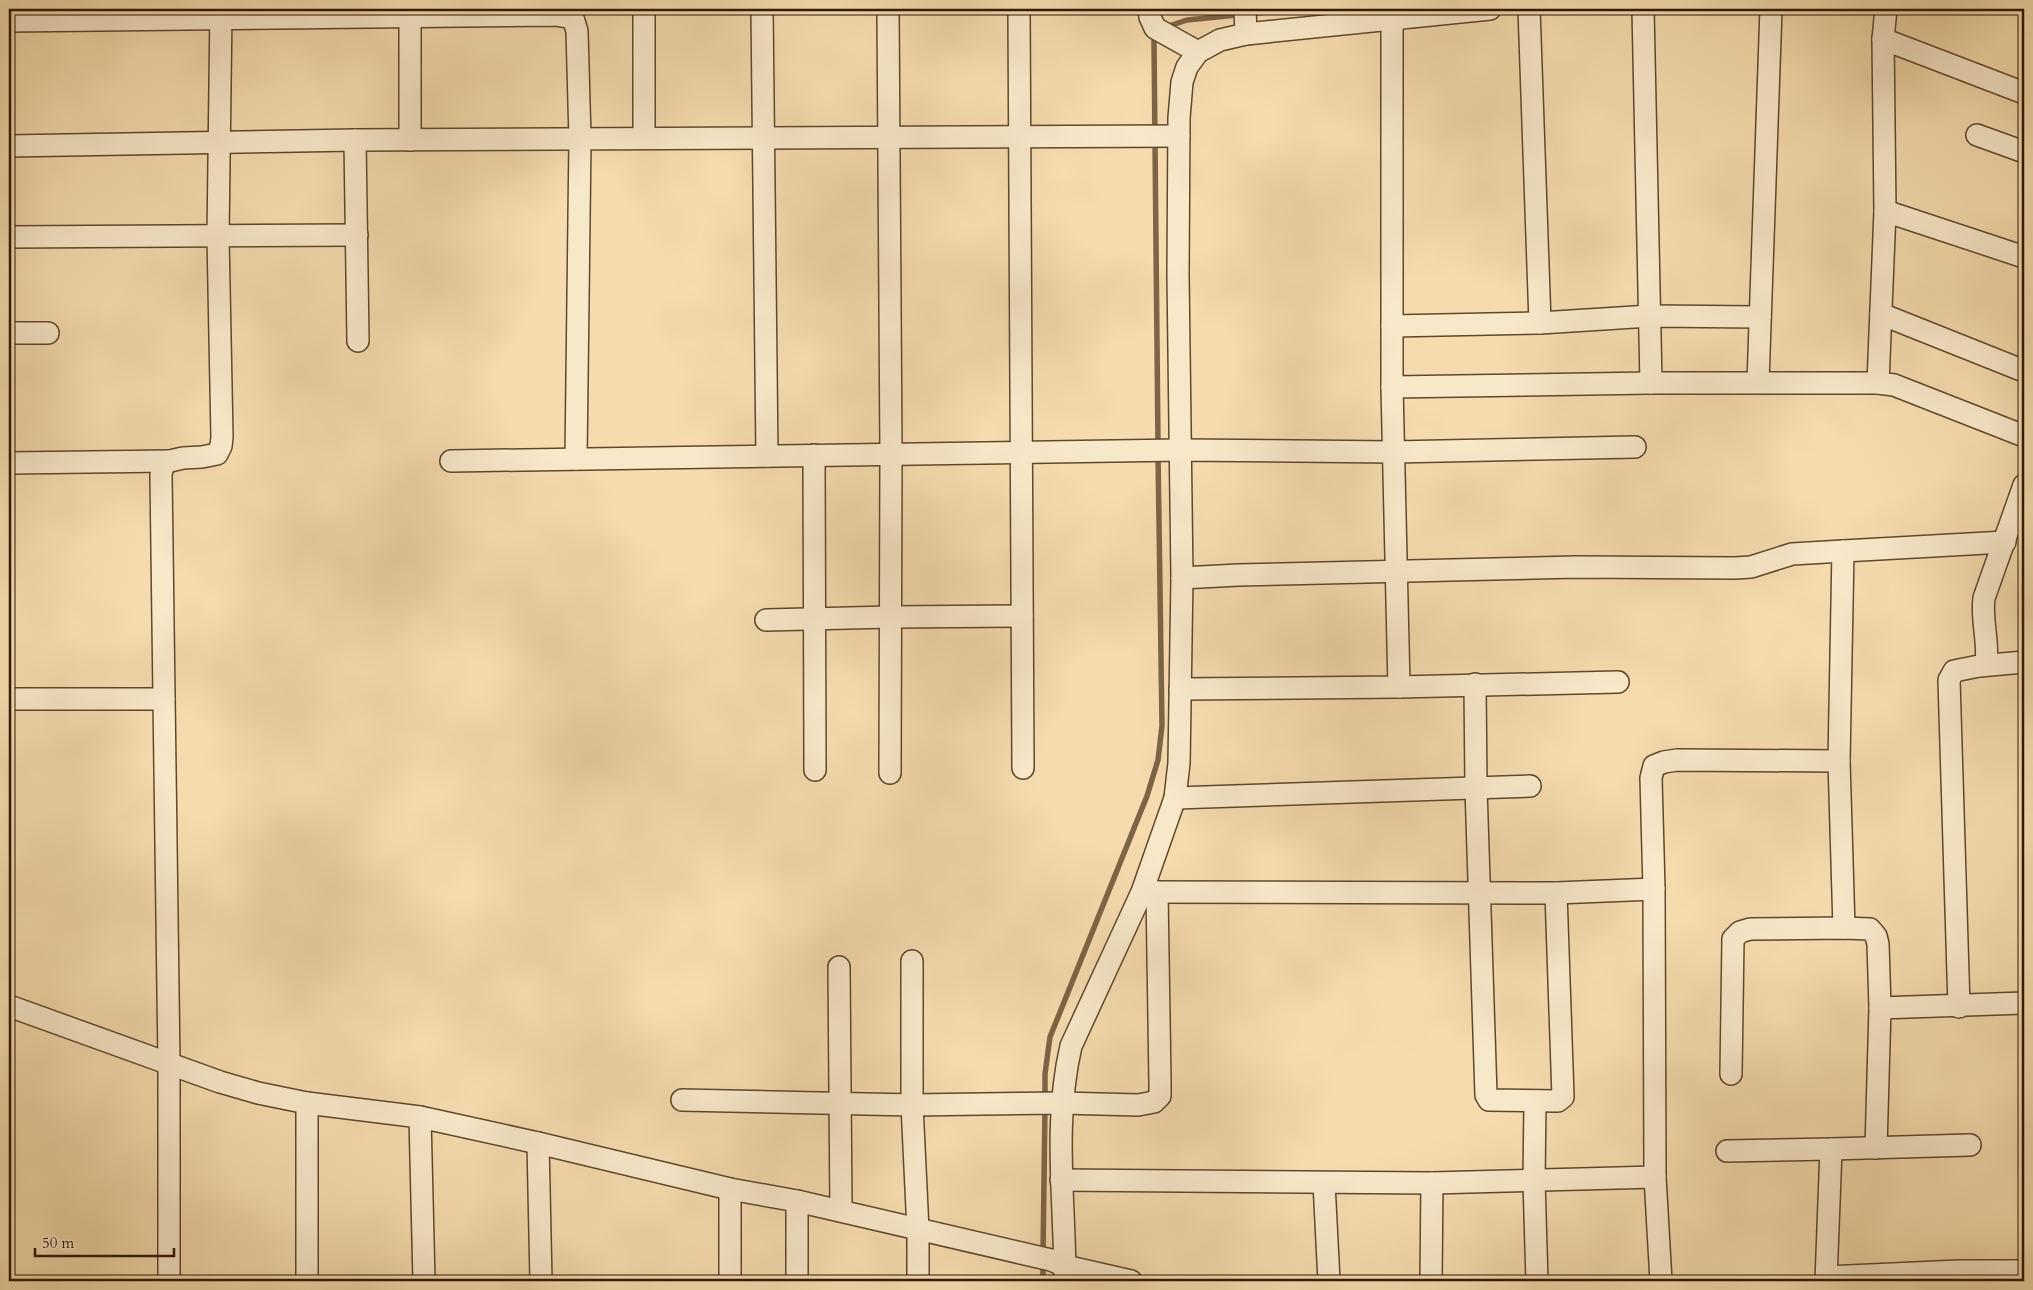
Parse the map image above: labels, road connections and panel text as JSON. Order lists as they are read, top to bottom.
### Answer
{
  "scale_bar": "50 m"
}
